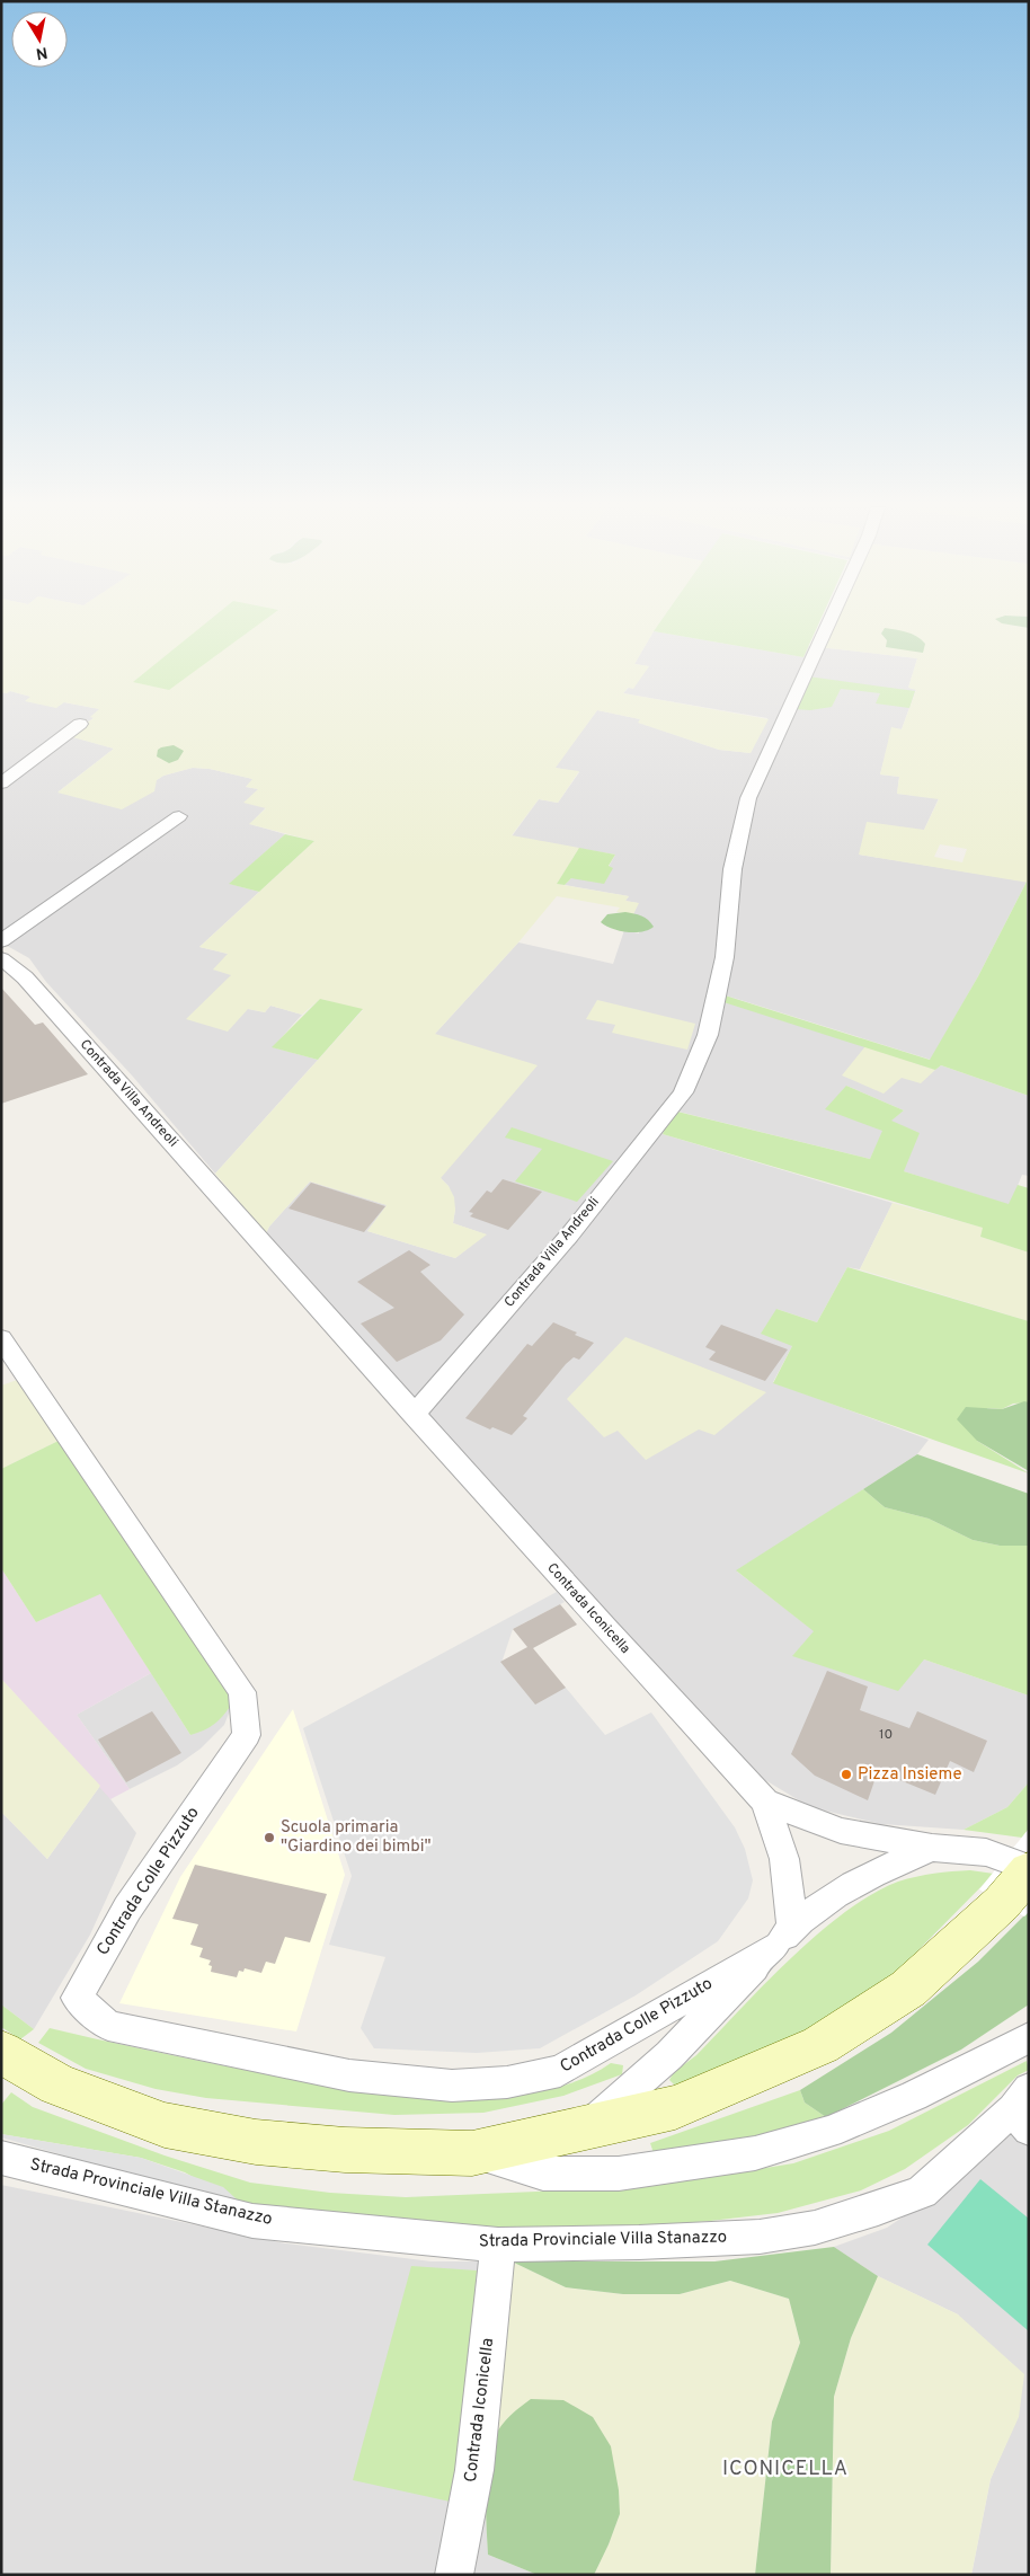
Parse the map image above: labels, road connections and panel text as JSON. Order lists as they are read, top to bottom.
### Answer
{
  "streets": {
    "street": [
      "Contrada Villa Andreoli",
      "Contrada Iconicella",
      "Contrada Colle Pizzuto",
      "Strada Provinciale Villa Stanazzo"
    ]
  },
  "crossings": [
    ["Contrada Villa Andreoli", "Contrada Iconicella"],
    ["Contrada Iconicella", "Contrada Colle Pizzuto"],
    ["Contrada Iconicella", "Strada Provinciale Villa Stanazzo"]
  ],
  "districts": ["ICONICELLA"],
  "places": ["Pizza Insieme", "Scuola primaria \"Giardino dei bimbi\""],
  "house_numbers": ["10"],
  "north": "bottom"
}
